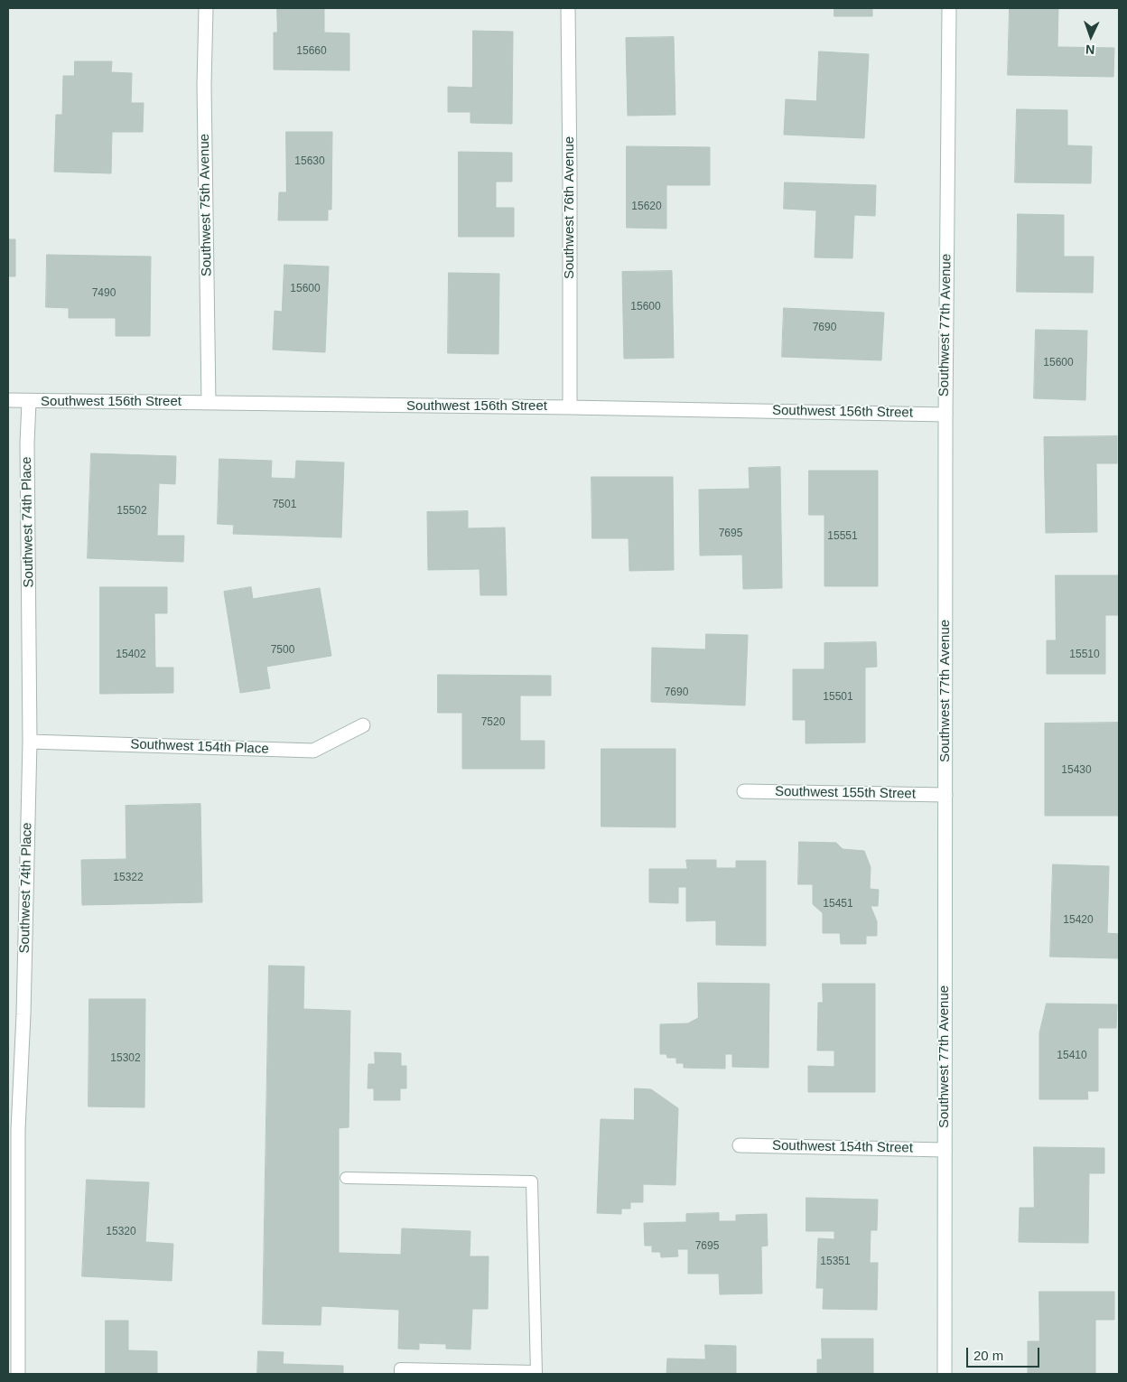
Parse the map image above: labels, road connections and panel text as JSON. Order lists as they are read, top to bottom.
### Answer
{
  "streets": {
    "street": [
      "Southwest 75th Avenue",
      "Southwest 76th Avenue",
      "Southwest 77th Avenue",
      "Southwest 156th Street",
      "Southwest 74th Place",
      "Southwest 154th Place",
      "Southwest 155th Street",
      "Southwest 154th Street"
    ]
  },
  "crossings": [
    ["Southwest 75th Avenue", "Southwest 156th Street"],
    ["Southwest 76th Avenue", "Southwest 156th Street"],
    ["Southwest 77th Avenue", "Southwest 156th Street"],
    ["Southwest 77th Avenue", "Southwest 155th Street"],
    ["Southwest 77th Avenue", "Southwest 154th Street"],
    ["Southwest 156th Street", "Southwest 74th Place"],
    ["Southwest 74th Place", "Southwest 154th Place"]
  ],
  "house_numbers": [
    "15660",
    "15630",
    "15620",
    "15600",
    "7490",
    "15600",
    "7690",
    "15600",
    "7501",
    "15502",
    "7695",
    "15551",
    "7500",
    "15402",
    "15510",
    "7690",
    "15501",
    "7520",
    "15430",
    "15322",
    "15451",
    "15420",
    "15410",
    "15302",
    "15320",
    "7695",
    "15351"
  ],
  "scale_bar": "20 m",
  "north": "bottom"
}
